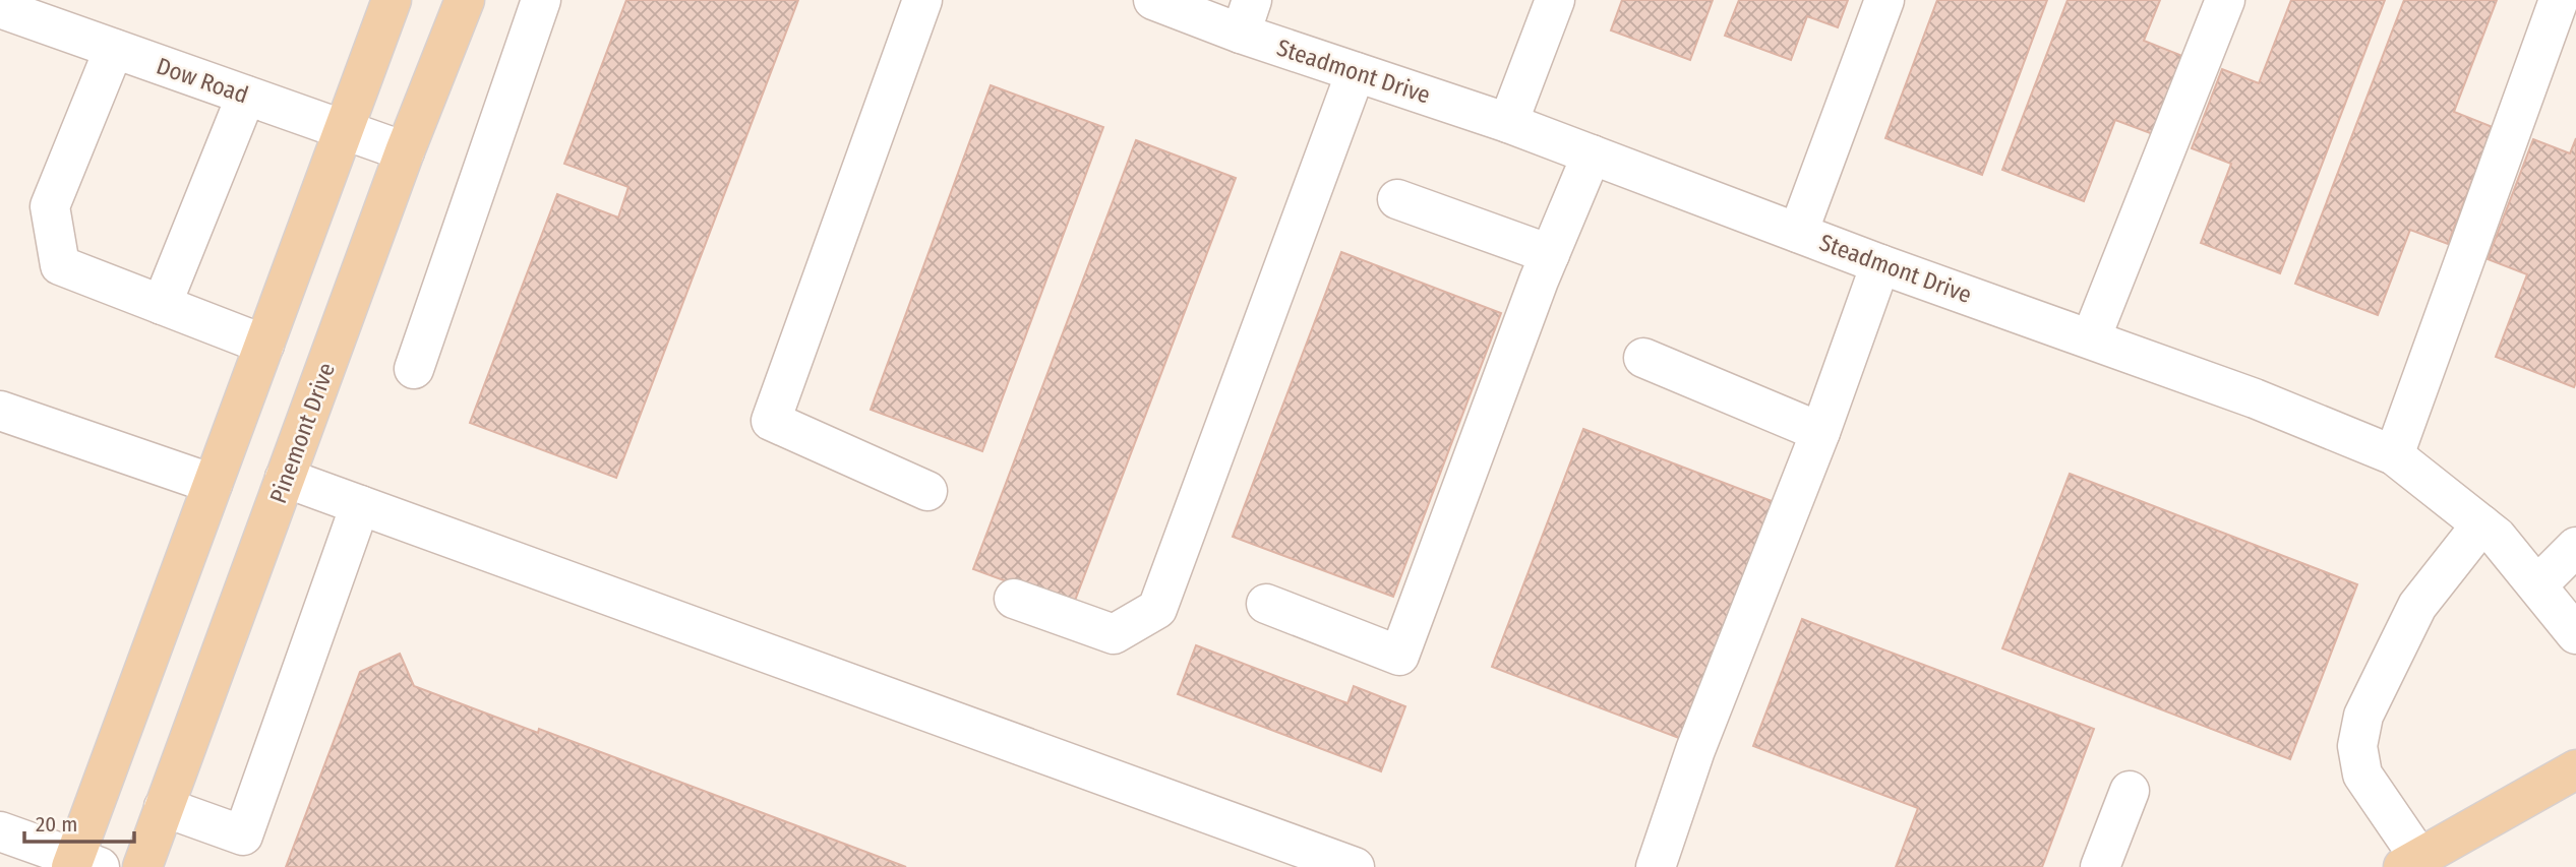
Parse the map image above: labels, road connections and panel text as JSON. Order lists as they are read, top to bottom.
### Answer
{
  "streets": {
    "main road": ["Pinemont Drive"],
    "street": ["Steadmont Drive", "Dow Road"]
  },
  "crossings": [
    ["Dow Road", "Pinemont Drive"]
  ],
  "scale_bar": "20 m"
}
